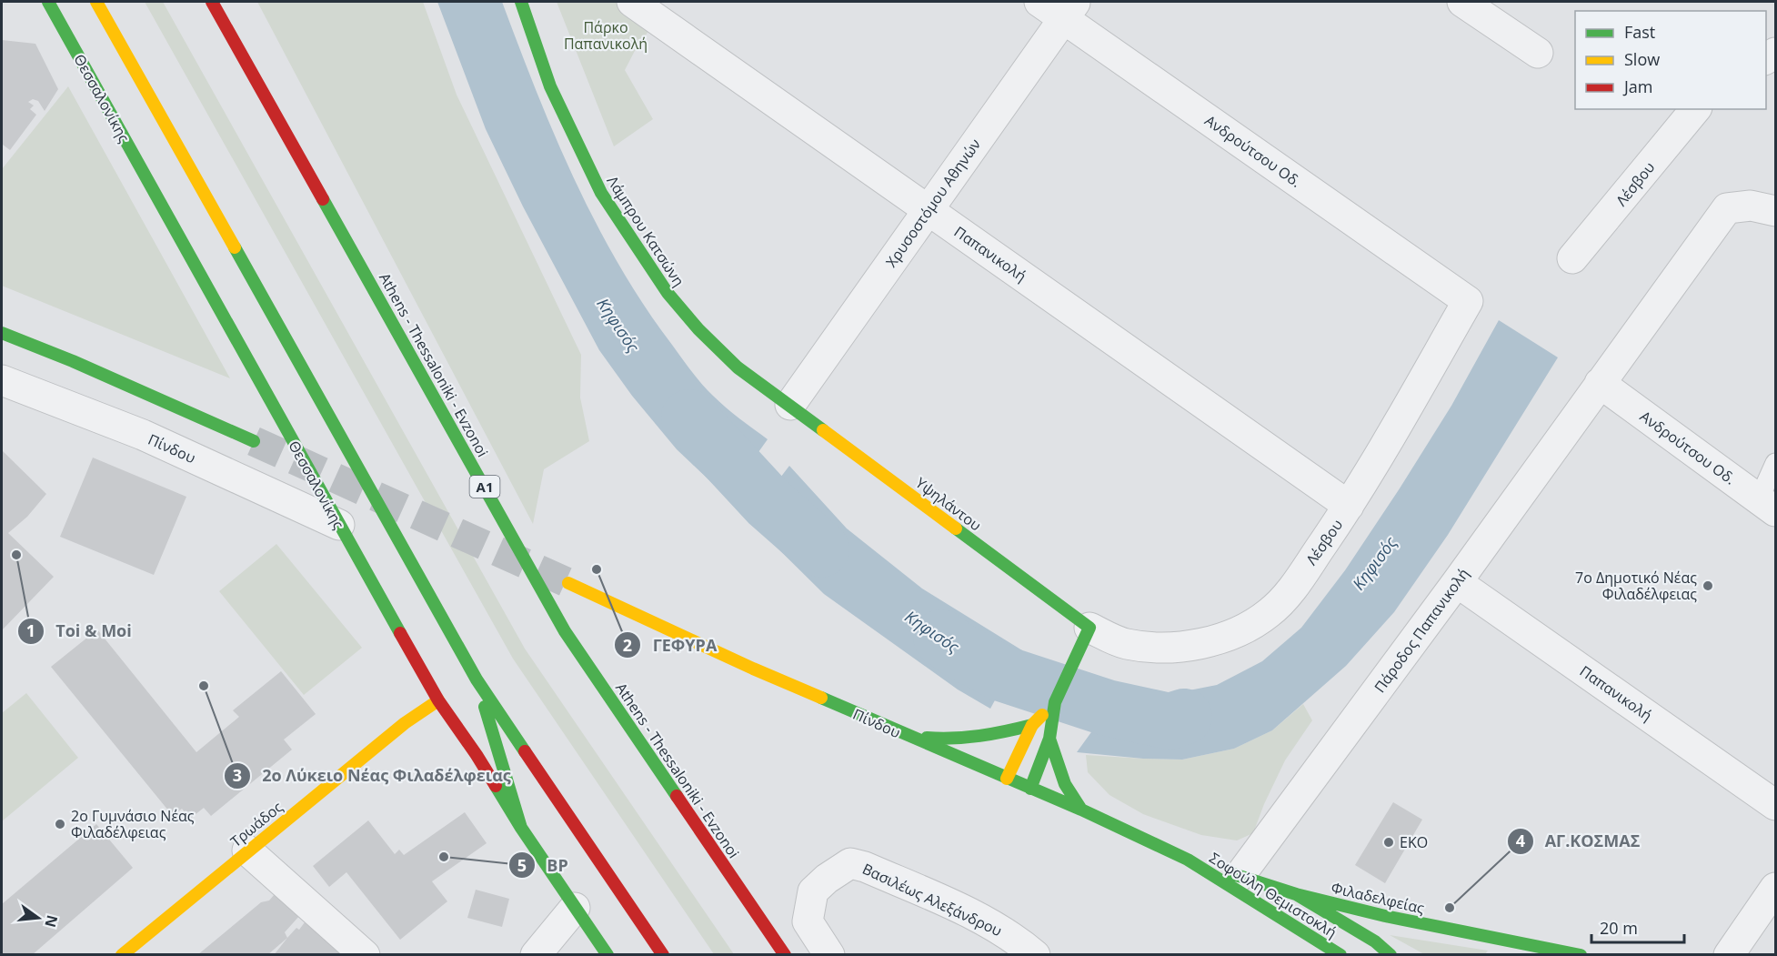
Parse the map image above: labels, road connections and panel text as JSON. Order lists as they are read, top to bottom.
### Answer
{
  "streets": {
    "main road": [
      "Θεσσαλονίκης",
      "Λάμπρου Κατσώνη",
      "Athens - Thessaloniki - Evzonoi",
      "Πίνδου",
      "Α1",
      "Υψηλάντου",
      "Τρωάδος",
      "Σοφούλη Θεμιστοκλή",
      "Φιλαδελφείας"
    ],
    "street": [
      "Ανδρούτσου Οδ.",
      "Λέσβου",
      "Χρυσοστόμου Αθηνών",
      "Παπανικολή",
      "Πάροδος Παπανικολή",
      "Βασιλέως Αλεξάνδρου"
    ]
  },
  "crossings": [
    ["Θεσσαλονίκης", "Πίνδου"],
    ["Θεσσαλονίκης", "Τρωάδος"],
    ["Ανδρούτσου Οδ.", "Λέσβου"],
    ["Ανδρούτσου Οδ.", "Χρυσοστόμου Αθηνών"],
    ["Ανδρούτσου Οδ.", "Πάροδος Παπανικολή"],
    ["Λέσβου", "Παπανικολή"],
    ["Λέσβου", "Υψηλάντου"],
    ["Χρυσοστόμου Αθηνών", "Λάμπρου Κατσώνη"],
    ["Χρυσοστόμου Αθηνών", "Παπανικολή"],
    ["Χρυσοστόμου Αθηνών", "Υψηλάντου"],
    ["Λάμπρου Κατσώνη", "Υψηλάντου"],
    ["Παπανικολή", "Πάροδος Παπανικολή"],
    ["Πίνδου", "Σοφούλη Θεμιστοκλή"],
    ["Πάροδος Παπανικολή", "Σοφούλη Θεμιστοκλή"],
    ["Σοφούλη Θεμιστοκλή", "Φιλαδελφείας"]
  ],
  "water": ["Κηφισός"],
  "parks": ["Πάρκο Παπανικολή"],
  "places": [
    "Toi & Moi",
    "ΓΕΦΥΡΑ",
    "7ο Δημοτικό Νέας Φιλαδέλφειας",
    "2ο Λύκειο Νέας Φιλαδέλφειας",
    "2ο Γυμνάσιο Νέας Φιλαδέλφειας",
    "EKO",
    "BP",
    "ΑΓ.ΚΟΣΜΑΣ"
  ],
  "legend": ["Fast", "Slow", "Jam"],
  "scale_bar": "20 m",
  "north": "right"
}
